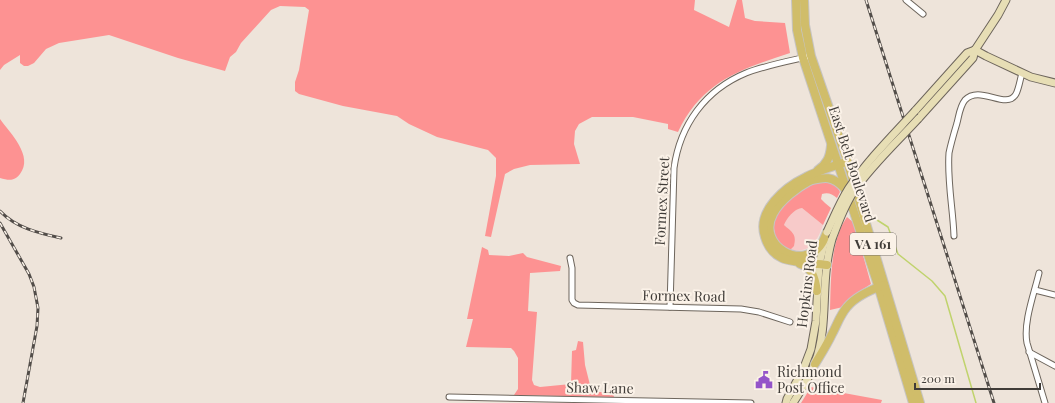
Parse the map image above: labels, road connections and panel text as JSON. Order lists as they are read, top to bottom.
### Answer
{
  "streets": {
    "main road": ["East Belt Boulevard", "VA 161", "Hopkins Road"],
    "street": ["Formex Street", "Formex Road", "Shaw Lane"]
  },
  "crossings": [
    ["East Belt Boulevard", "Formex Street"],
    ["Formex Street", "Formex Road"]
  ],
  "places": {
    "public building": ["Richmond Post Office"]
  },
  "scale_bar": "200 m"
}
